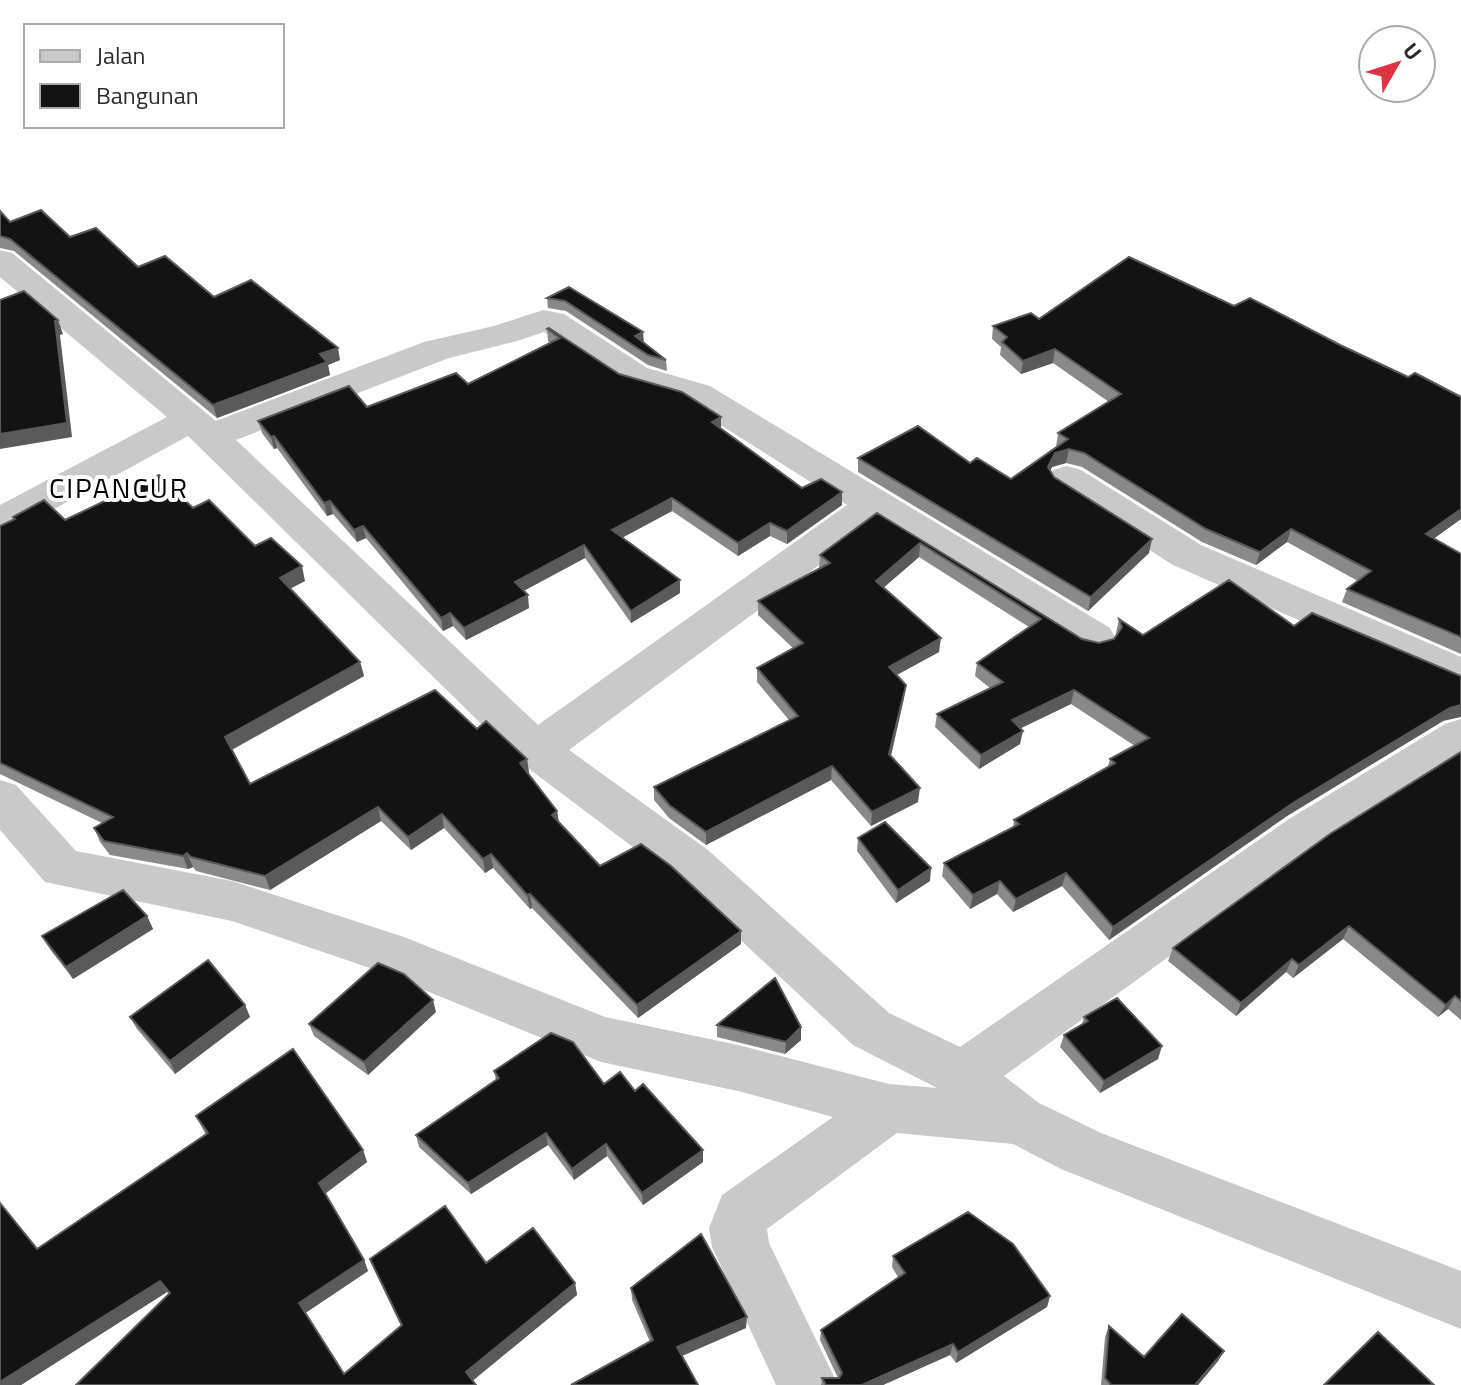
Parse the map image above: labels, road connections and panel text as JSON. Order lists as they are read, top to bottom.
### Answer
{
  "districts": ["CIPANCUR"],
  "legend": ["Jalan", "Bangunan"],
  "north": "top right"
}
